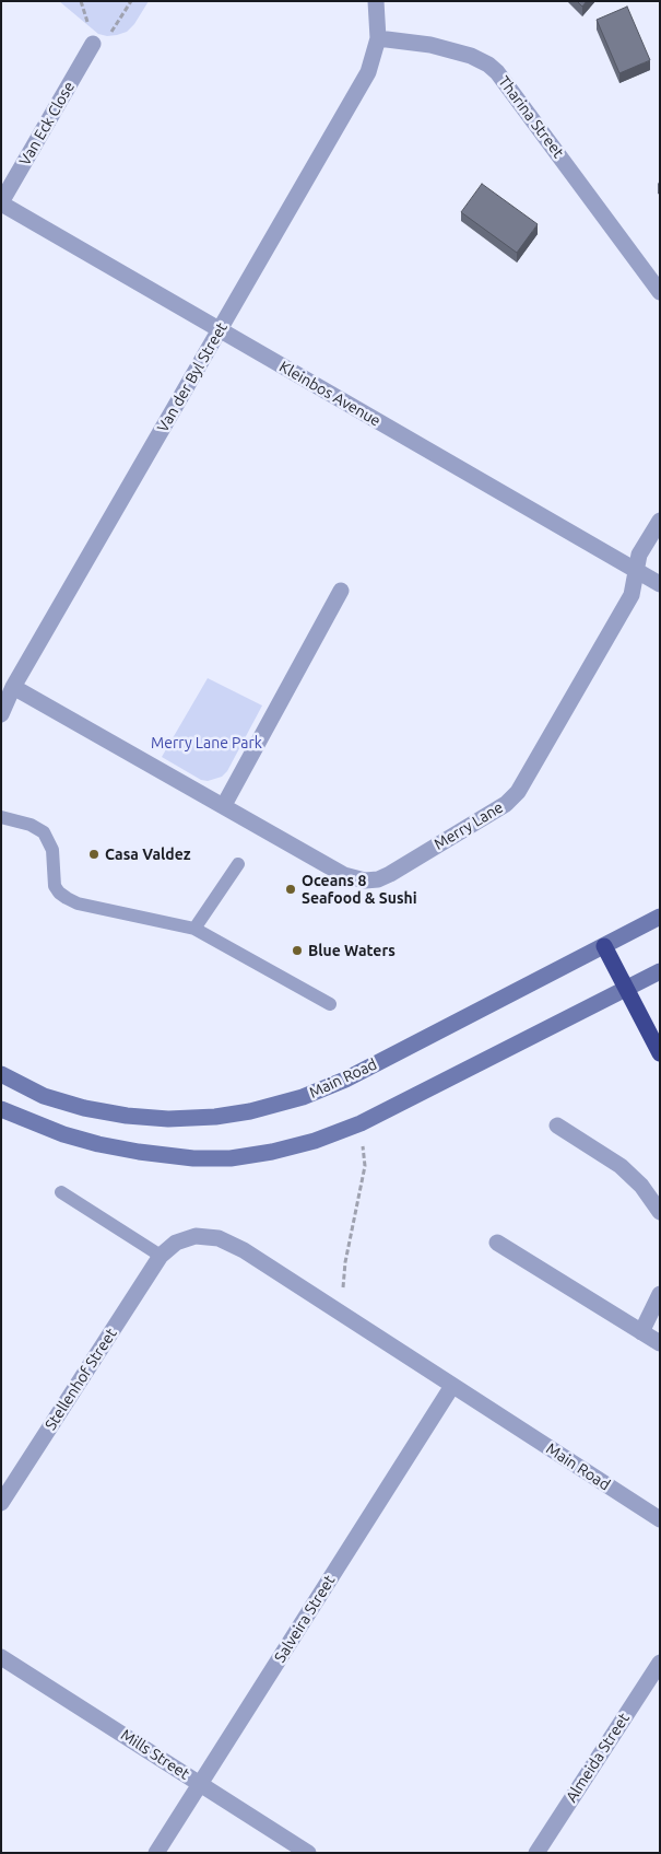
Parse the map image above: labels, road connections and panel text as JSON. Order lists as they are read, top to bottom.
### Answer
{
  "streets": {
    "main road": ["Main Road"],
    "street": [
      "Tharina Street",
      "Van Eck Close",
      "Van der Byl Street",
      "Kleinbos Avenue",
      "Merry Lane",
      "Stellenhof Street",
      "Salveira Street",
      "Mills Street",
      "Almeida Street"
    ]
  },
  "crossings": [
    ["Tharina Street", "Van der Byl Street"],
    ["Van Eck Close", "Kleinbos Avenue"],
    ["Van der Byl Street", "Kleinbos Avenue"],
    ["Van der Byl Street", "Merry Lane"],
    ["Kleinbos Avenue", "Merry Lane"],
    ["Main Road", "Stellenhof Street"],
    ["Main Road", "Salveira Street"],
    ["Salveira Street", "Mills Street"]
  ],
  "parks": ["Merry Lane Park"],
  "places": ["Casa Valdez", "Oceans 8 Seafood & Sushi", "Blue Waters"]
}
